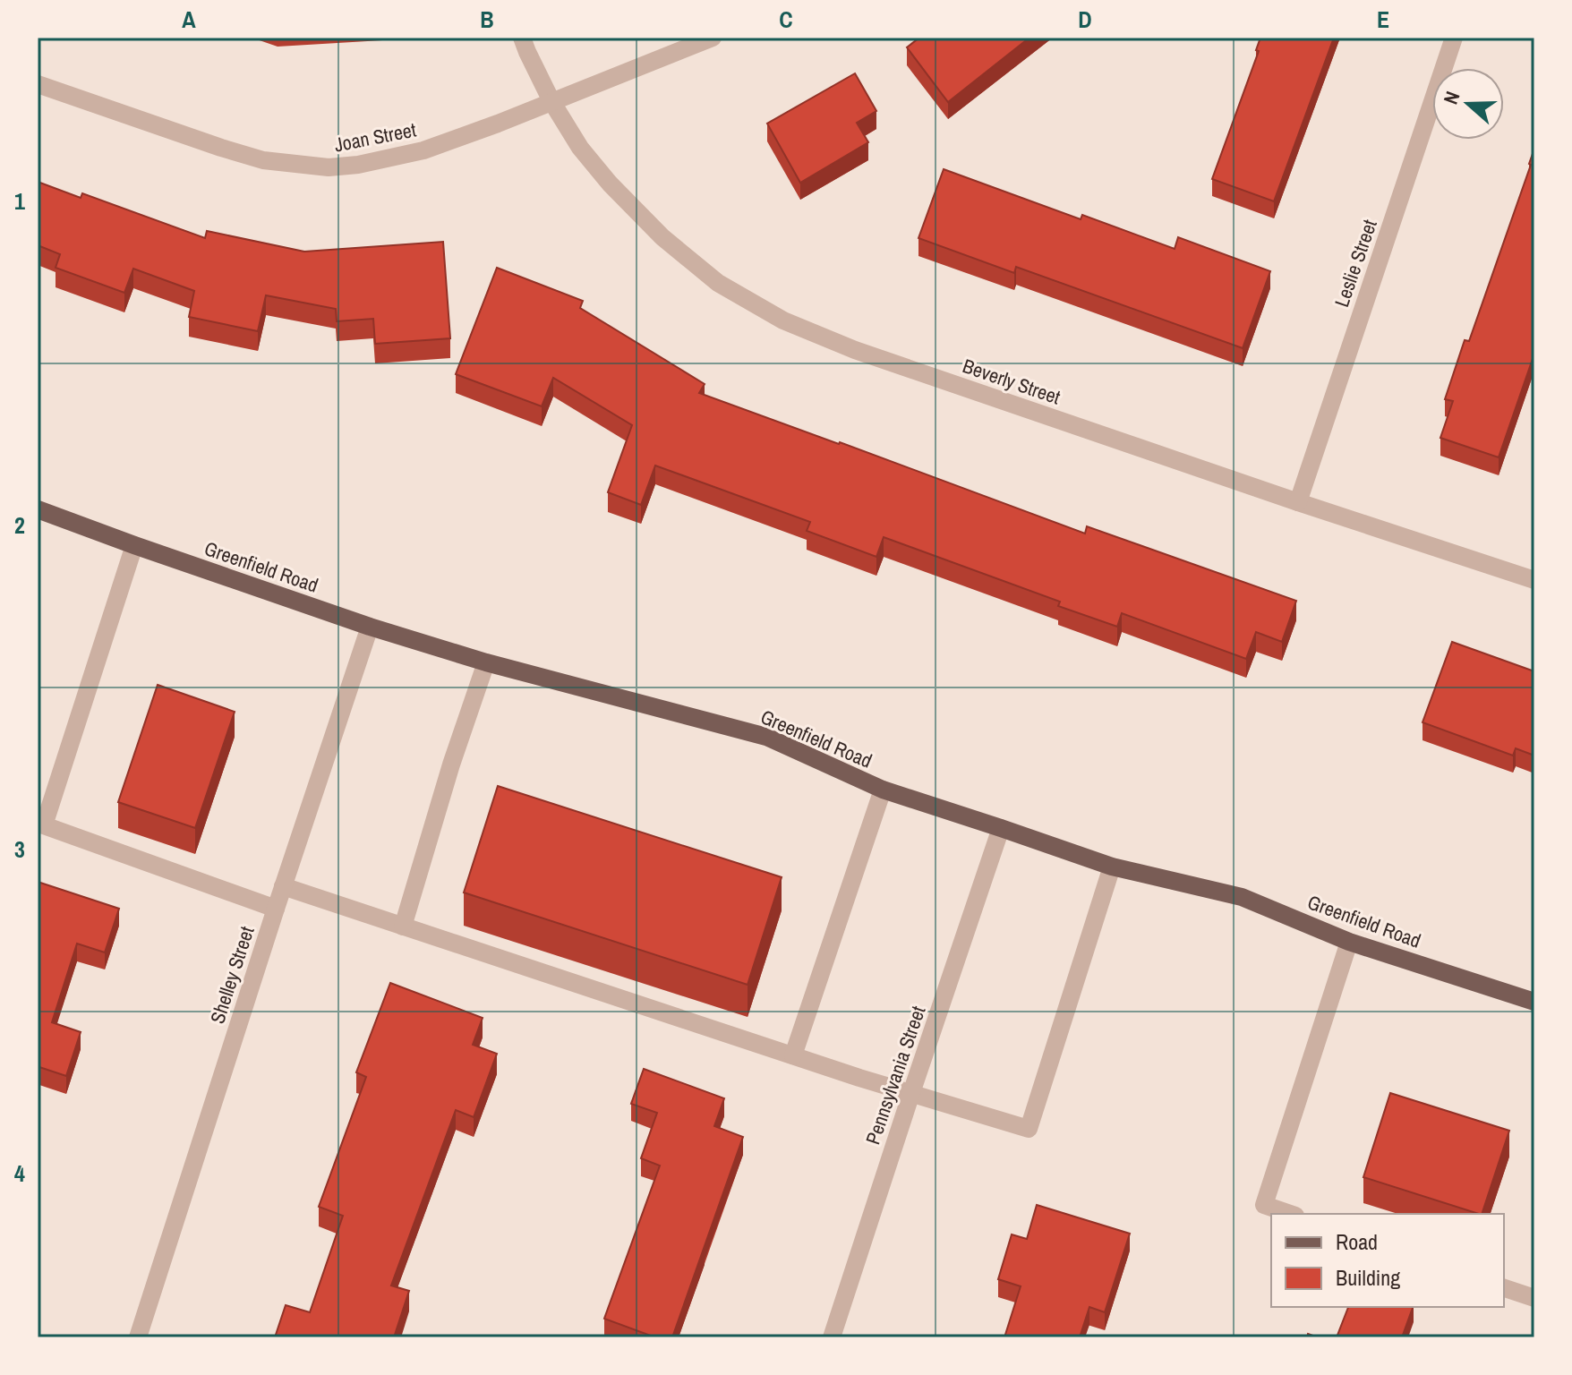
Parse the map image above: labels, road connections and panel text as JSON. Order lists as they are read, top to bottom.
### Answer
{
  "streets": {
    "main road": ["Greenfield Road"],
    "street": [
      "Joan Street",
      "Leslie Street",
      "Beverly Street",
      "Shelley Street",
      "Pennsylvania Street"
    ]
  },
  "crossings": [
    ["Joan Street", "Beverly Street"],
    ["Leslie Street", "Beverly Street"],
    ["Greenfield Road", "Shelley Street"],
    ["Greenfield Road", "Pennsylvania Street"]
  ],
  "legend": ["Road", "Building"],
  "north": "left",
  "grid": {
    "columns": [
      "A",
      "B",
      "C",
      "D",
      "E"
    ],
    "rows": [
      "1",
      "2",
      "3",
      "4"
    ]
  }
}
